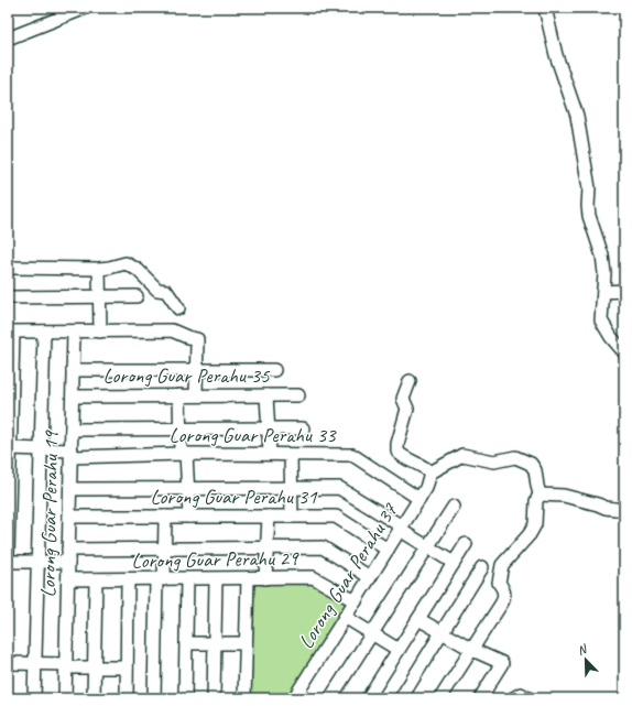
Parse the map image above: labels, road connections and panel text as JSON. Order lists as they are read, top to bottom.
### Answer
{
  "streets": {
    "street": [
      "Lorong Guar Perahu 35",
      "Lorong Guar Perahu 33",
      "Lorong Guar Perahu 31",
      "Lorong Guar Perahu 19",
      "Lorong Guar Perahu 29",
      "Lorong Guar Perahu 37"
    ]
  },
  "crossings": [
    ["Lorong Guar Perahu 35", "Lorong Guar Perahu 19"],
    ["Lorong Guar Perahu 33", "Lorong Guar Perahu 19"],
    ["Lorong Guar Perahu 33", "Lorong Guar Perahu 37"],
    ["Lorong Guar Perahu 31", "Lorong Guar Perahu 19"],
    ["Lorong Guar Perahu 31", "Lorong Guar Perahu 37"],
    ["Lorong Guar Perahu 19", "Lorong Guar Perahu 29"],
    ["Lorong Guar Perahu 29", "Lorong Guar Perahu 37"]
  ],
  "north": "top left"
}
